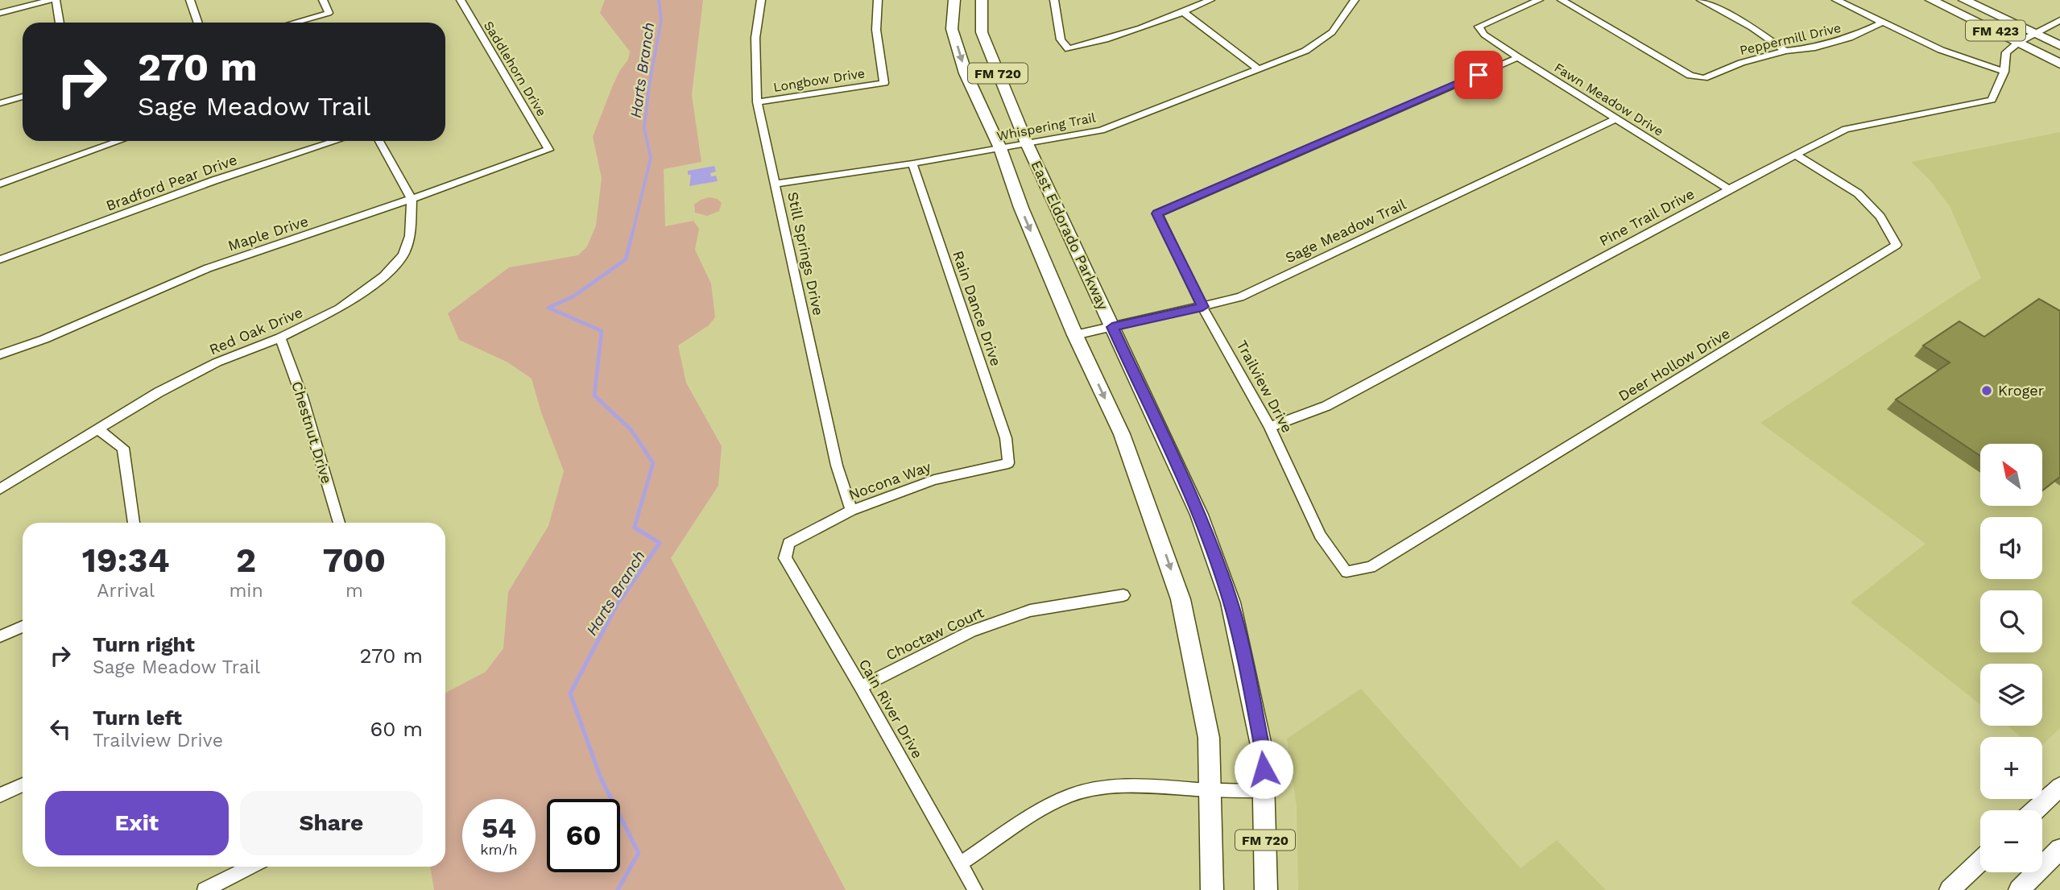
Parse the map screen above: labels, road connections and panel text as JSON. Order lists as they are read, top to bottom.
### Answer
{
  "streets": {
    "main road": ["FM 423", "FM 720", "East Eldorado Parkway"],
    "street": [
      "Peppermill Drive",
      "Saddlehorn Drive",
      "Longbow Drive",
      "Fawn Meadow Drive",
      "Whispering Trail",
      "Bradford Pear Drive",
      "Pine Trail Drive",
      "Sage Meadow Trail",
      "Maple Drive",
      "Still Springs Drive",
      "Rain Dance Drive",
      "Red Oak Drive",
      "Deer Hollow Drive",
      "Trailview Drive",
      "Chestnut Drive",
      "Nocona Way",
      "Choctaw Court",
      "Cain River Drive"
    ]
  },
  "crossings": [
    ["FM 423", "Pine Trail Drive"],
    ["Saddlehorn Drive", "Maple Drive"],
    ["Longbow Drive", "Still Springs Drive"],
    ["Fawn Meadow Drive", "Pine Trail Drive"],
    ["Fawn Meadow Drive", "Sage Meadow Trail"],
    ["Fawn Meadow Drive", "Trailview Drive"],
    ["Whispering Trail", "East Eldorado Parkway"],
    ["Whispering Trail", "Still Springs Drive"],
    ["Whispering Trail", "Rain Dance Drive"],
    ["Pine Trail Drive", "Deer Hollow Drive"],
    ["Pine Trail Drive", "Trailview Drive"],
    ["Sage Meadow Trail", "East Eldorado Parkway"],
    ["Sage Meadow Trail", "Trailview Drive"],
    ["Maple Drive", "Red Oak Drive"],
    ["Still Springs Drive", "Nocona Way"],
    ["Rain Dance Drive", "Nocona Way"],
    ["Red Oak Drive", "Chestnut Drive"],
    ["Deer Hollow Drive", "Trailview Drive"],
    ["Nocona Way", "Cain River Drive"],
    ["Choctaw Court", "Cain River Drive"]
  ],
  "water": ["Harts Branch"],
  "places": ["Kroger"],
  "north": "top left",
  "page": {
    "turn": ["270 m", "Sage Meadow Trail"],
    "map_buttons": ["+", "−"],
    "eta": [
      "19:34",
      "Arrival",
      "2",
      "min",
      "700",
      "m"
    ],
    "list": [
      {
        "name": "Turn right",
        "note": "Sage Meadow Trail",
        "value": "270 m"
      },
      {
        "name": "Turn left",
        "note": "Trailview Drive",
        "value": "60 m"
      }
    ],
    "buttons": ["Exit", "Share"],
    "speed": "54 km/h",
    "limit": "60"
  }
}
